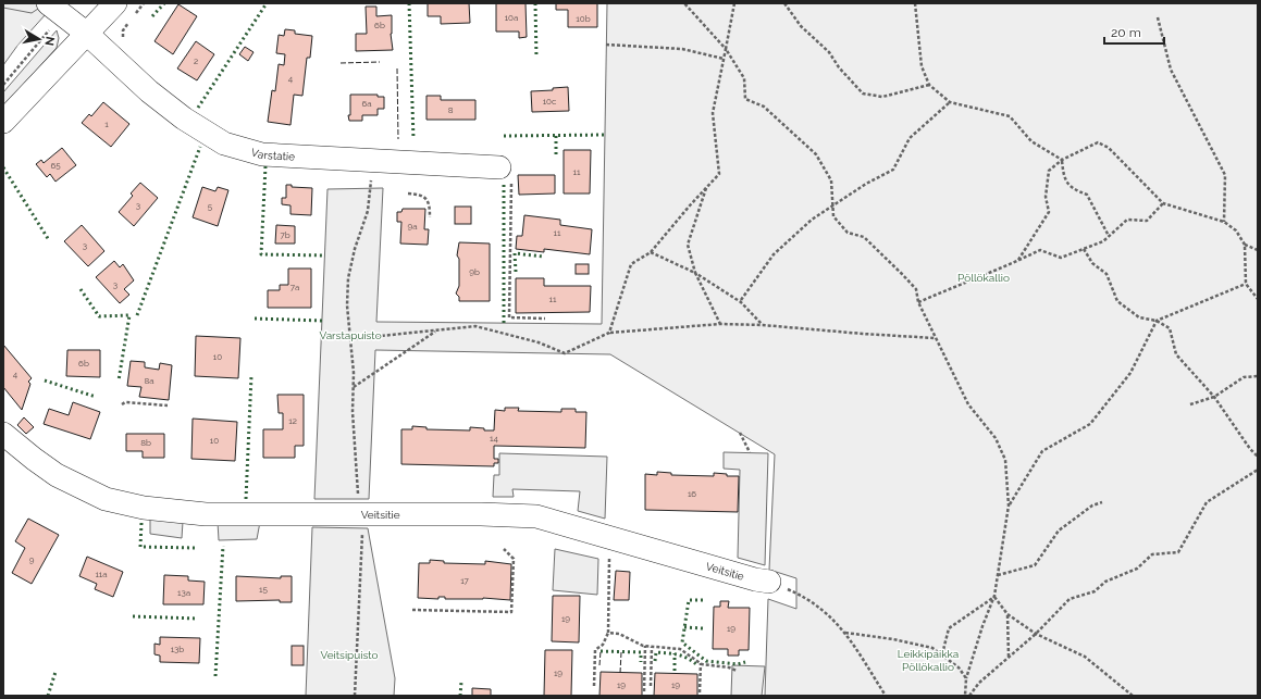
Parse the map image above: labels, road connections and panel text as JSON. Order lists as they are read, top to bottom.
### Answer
{
  "streets": {
    "street": ["Varstatie", "Veitsitie"]
  },
  "parks": [
    "Pöllökallio",
    "Varstapuisto",
    "Leikkipaikka Pöllökallio",
    "Veitsipuisto"
  ],
  "house_numbers": [
    "10a",
    "10b",
    "6b",
    "2",
    "4",
    "10c",
    "6a",
    "8",
    "1",
    "65",
    "11",
    "3",
    "5",
    "9a",
    "11",
    "7b",
    "3",
    "9b",
    "3",
    "7a",
    "11",
    "10",
    "6b",
    "4",
    "8a",
    "12",
    "14",
    "10",
    "8b",
    "16",
    "9",
    "11a",
    "17",
    "15",
    "13a",
    "19",
    "19",
    "13b",
    "19",
    "19",
    "19"
  ],
  "scale_bar": "20 m",
  "north": "right"
}
